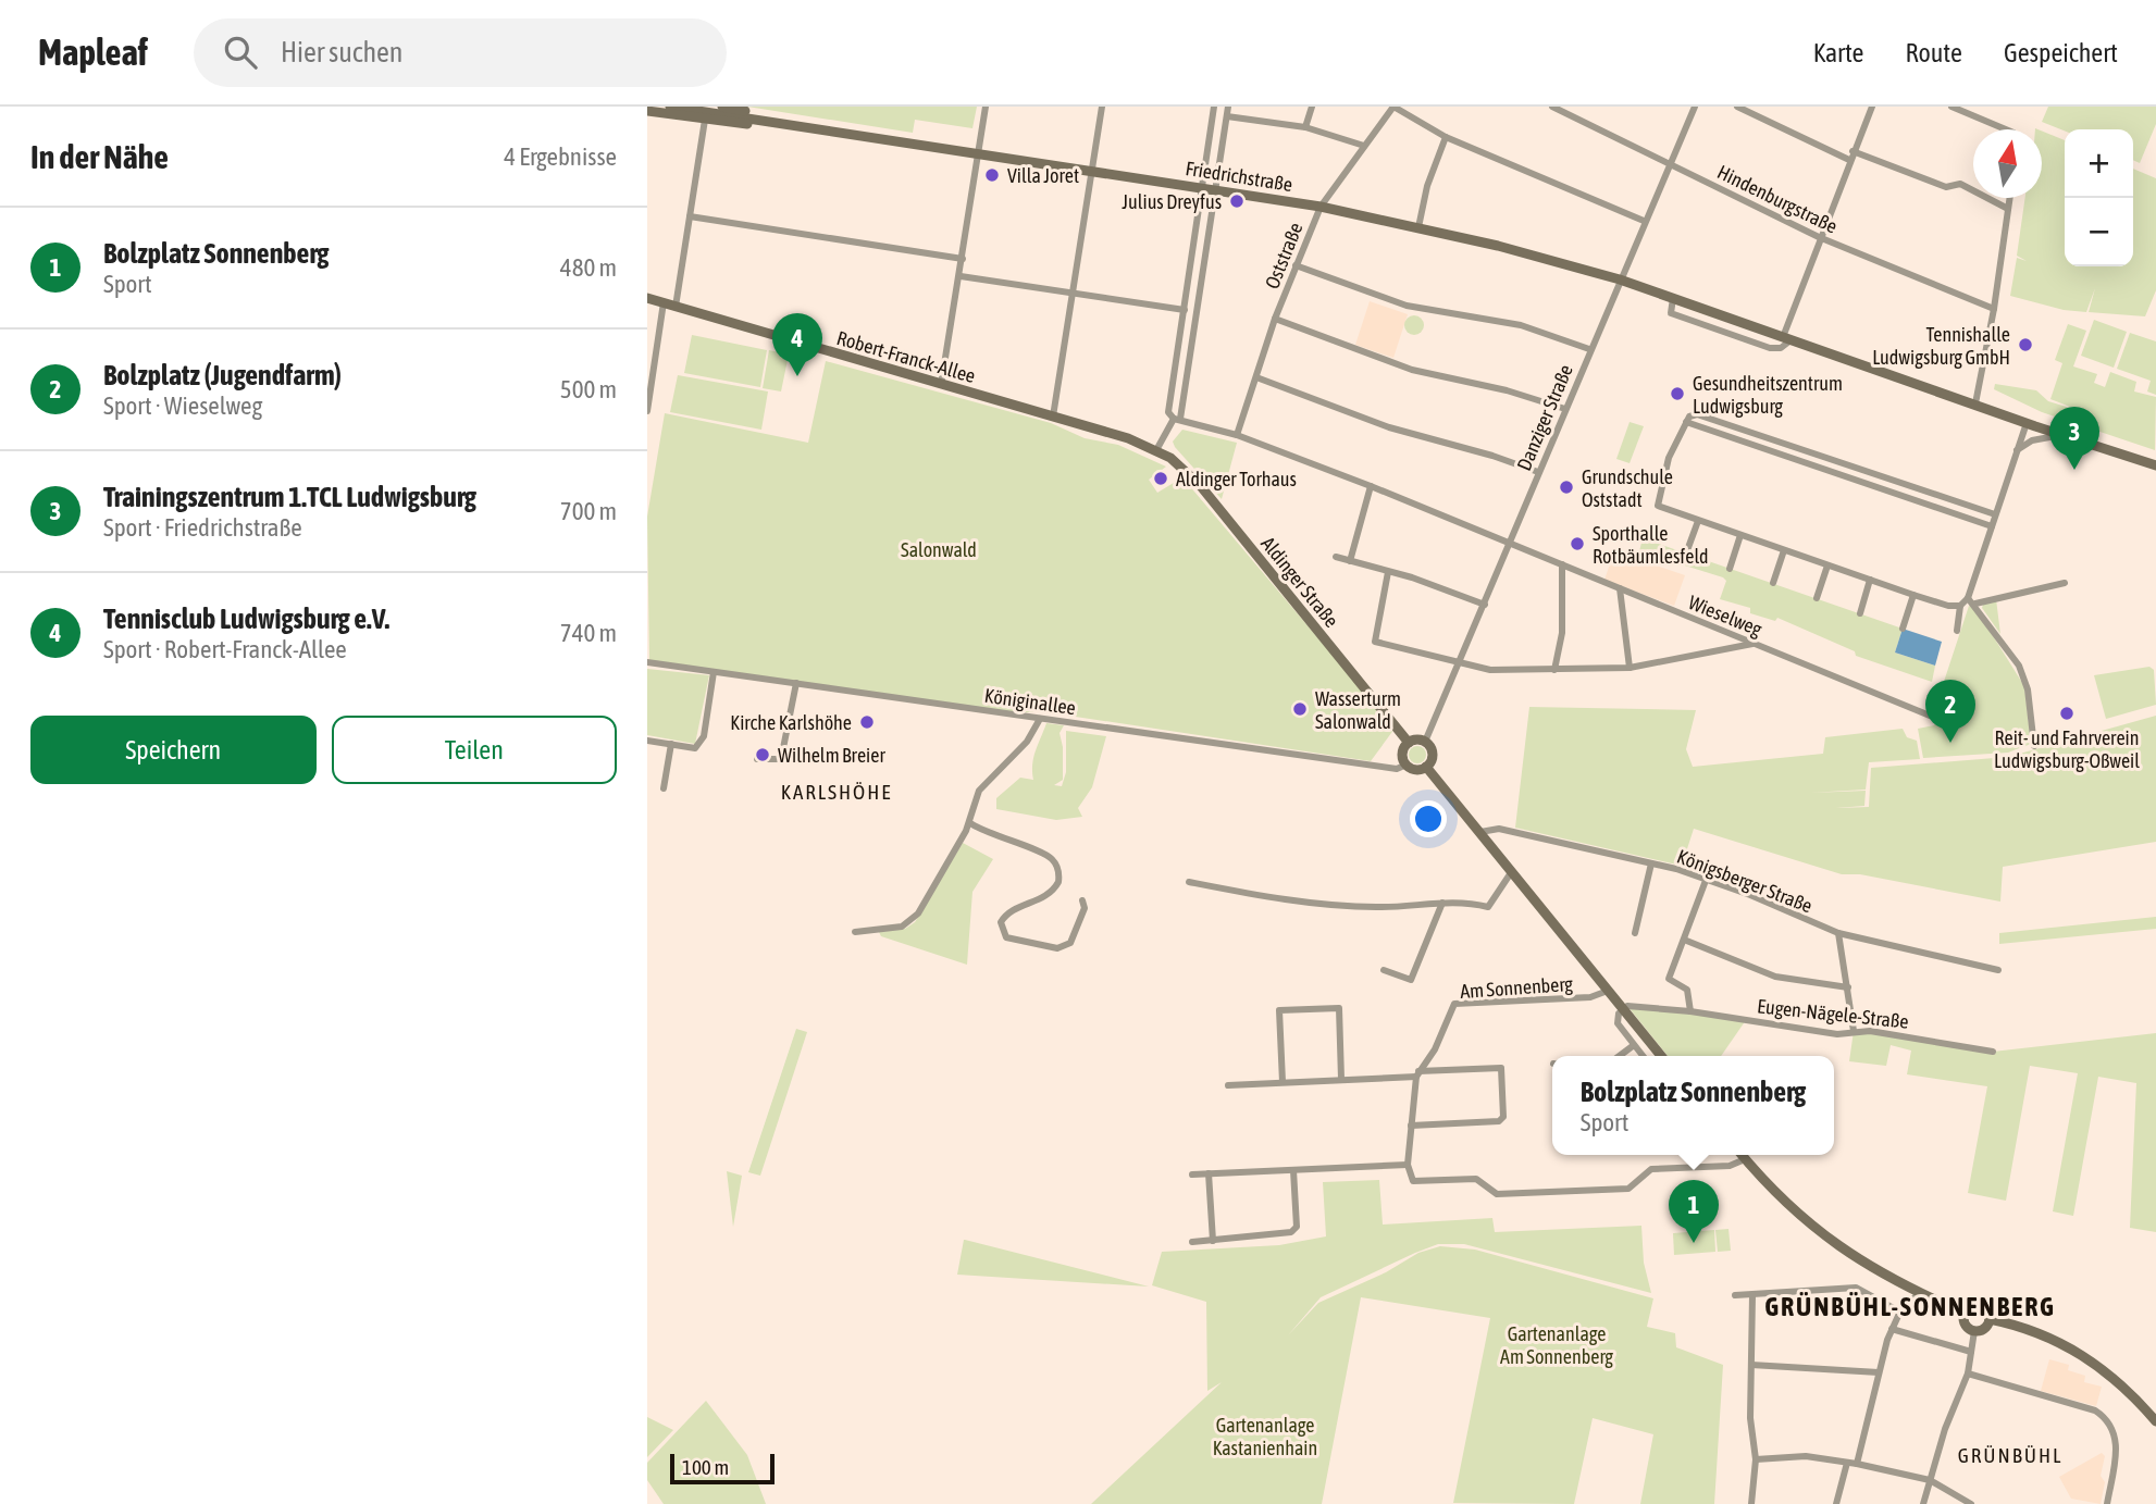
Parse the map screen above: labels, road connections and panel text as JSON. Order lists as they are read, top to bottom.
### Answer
{
  "streets": {
    "main road": ["Friedrichstraße", "Robert-Franck-Allee", "Aldinger Straße"],
    "street": [
      "Hindenburgstraße",
      "Oststraße",
      "Danziger Straße",
      "Wieselweg",
      "Königinallee",
      "Königsberger Straße",
      "Am Sonnenberg",
      "Eugen-Nägele-Straße"
    ]
  },
  "crossings": [
    ["Friedrichstraße", "Oststraße"],
    ["Friedrichstraße", "Danziger Straße"],
    ["Hindenburgstraße", "Danziger Straße"],
    ["Oststraße", "Wieselweg"],
    ["Robert-Franck-Allee", "Aldinger Straße"],
    ["Danziger Straße", "Aldinger Straße"],
    ["Danziger Straße", "Wieselweg"],
    ["Danziger Straße", "Königinallee"],
    ["Aldinger Straße", "Königinallee"]
  ],
  "districts": ["KARLSHÖHE", "GRÜNBÜHL-SONNENBERG", "GRÜNBÜHL"],
  "parks": ["Salonwald", "Gartenanlage Am Sonnenberg", "Gartenanlage Kastanienhain"],
  "places": [
    "Villa Joret",
    "Julius Dreyfus",
    "Tennishalle Ludwigsburg GmbH",
    "Gesundheitszentrum Ludwigsburg",
    "Aldinger Torhaus",
    "Grundschule Oststadt",
    "Sporthalle Rotbäumlesfeld",
    "Wasserturm Salonwald",
    "Reit- und Fahrverein Ludwigsburg-Oßweil",
    "Kirche Karlshöhe",
    "Wilhelm Breier"
  ],
  "scale_bar": "100 m",
  "north": "top",
  "page": {
    "header": "Mapleaf",
    "search": "Hier suchen",
    "nav": ["Karte", "Route", "Gespeichert"],
    "heading": ["In der Nähe", "4 Ergebnisse"],
    "map_buttons": ["+", "−"],
    "list": [
      {
        "mark": "1",
        "name": "Bolzplatz Sonnenberg",
        "note": "Sport",
        "value": "480 m"
      },
      {
        "mark": "2",
        "name": "Bolzplatz (Jugendfarm)",
        "note": "Sport · Wieselweg",
        "value": "500 m"
      },
      {
        "mark": "3",
        "name": "Trainingszentrum 1.TCL Ludwigsburg",
        "note": "Sport · Friedrichstraße",
        "value": "700 m"
      },
      {
        "mark": "4",
        "name": "Tennisclub Ludwigsburg e.V.",
        "note": "Sport · Robert-Franck-Allee",
        "value": "740 m"
      }
    ],
    "pins": [
      "4",
      "3",
      "2",
      "1"
    ],
    "buttons": ["Speichern", "Teilen"],
    "popup": ["Bolzplatz Sonnenberg", "Sport"],
    "scale": "100 m"
  }
}
